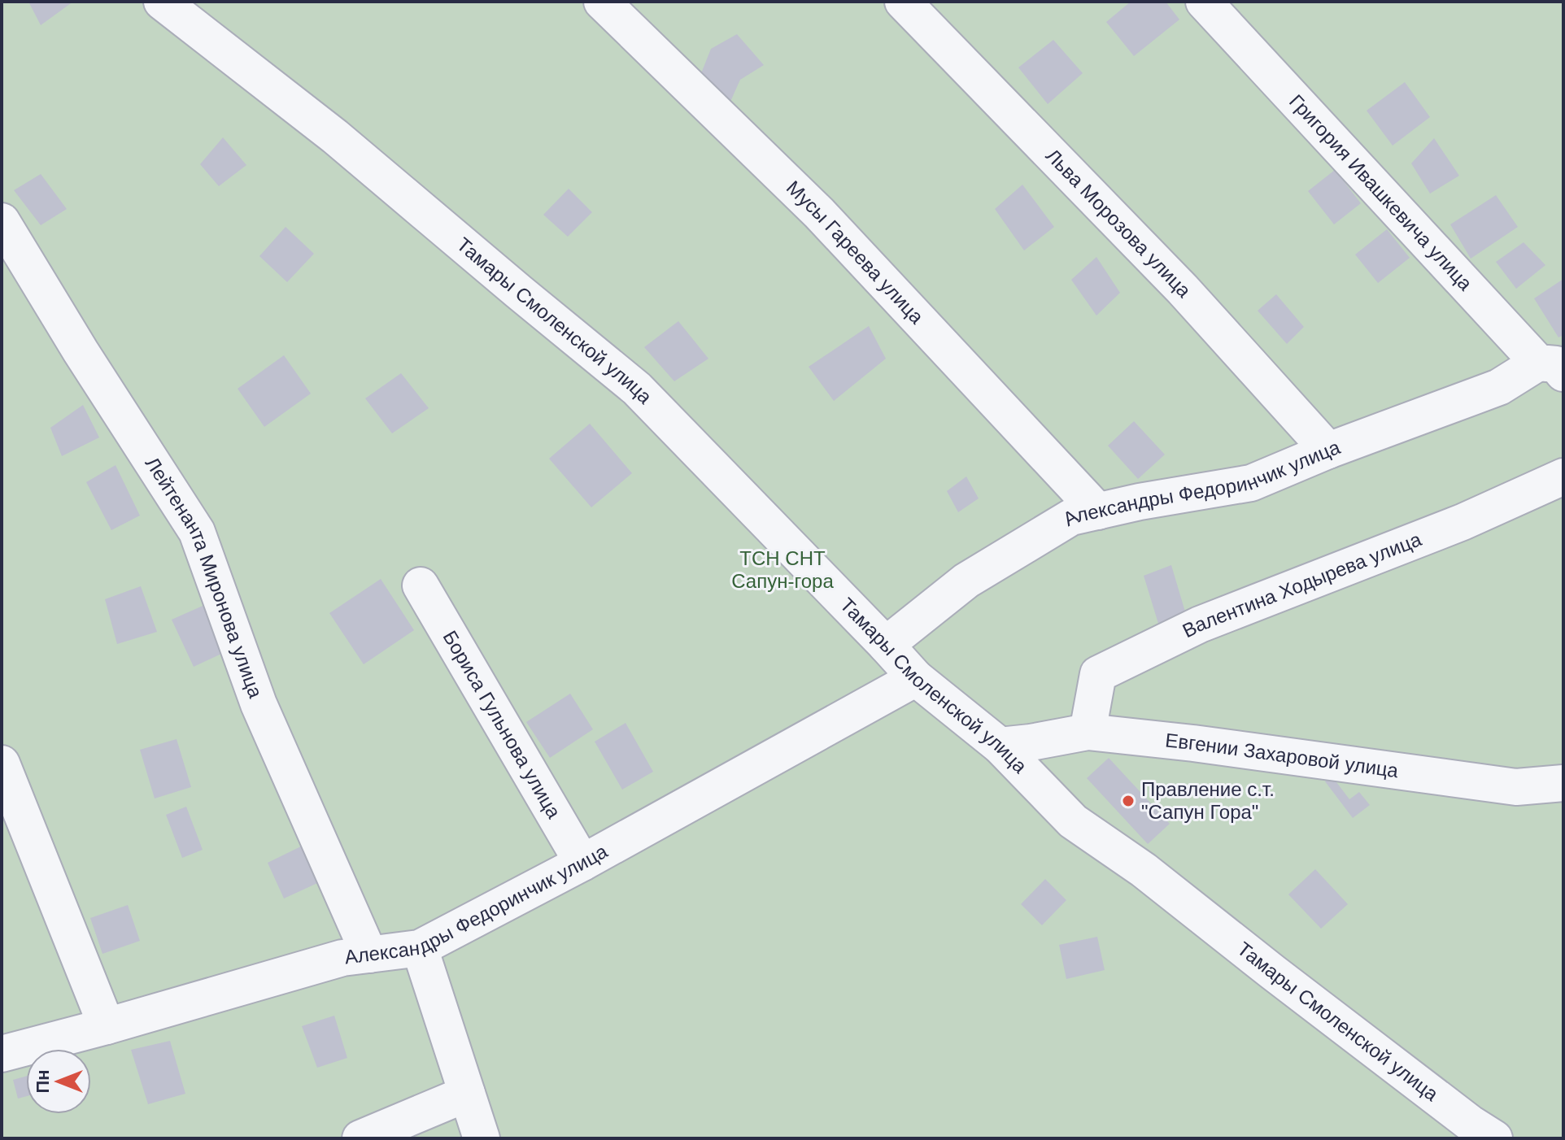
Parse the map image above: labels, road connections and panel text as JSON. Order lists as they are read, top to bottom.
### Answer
{
  "streets": {
    "lane": [
      "Григория Ивашкевича улица",
      "Льва Морозова улица",
      "Мусы Гареева улица",
      "Тамары Смоленской улица",
      "Александры Федоринчик улица",
      "Лейтенанта Миронова улица",
      "Валентина Ходырева улица",
      "Бориса Гульнова улица",
      "Евгении Захаровой улица"
    ]
  },
  "crossings": [
    ["Григория Ивашкевича улица", "Александры Федоринчик улица"],
    ["Льва Морозова улица", "Александры Федоринчик улица"],
    ["Мусы Гареева улица", "Александры Федоринчик улица"],
    ["Тамары Смоленской улица", "Александры Федоринчик улица"],
    ["Тамары Смоленской улица", "Евгении Захаровой улица"],
    ["Александры Федоринчик улица", "Лейтенанта Миронова улица"],
    ["Александры Федоринчик улица", "Бориса Гульнова улица"],
    ["Валентина Ходырева улица", "Евгении Захаровой улица"]
  ],
  "parks": ["ТСН СНТ Сапун-гора"],
  "places": ["Правление с.т. \"Сапун Гора\""],
  "north": "left"
}
